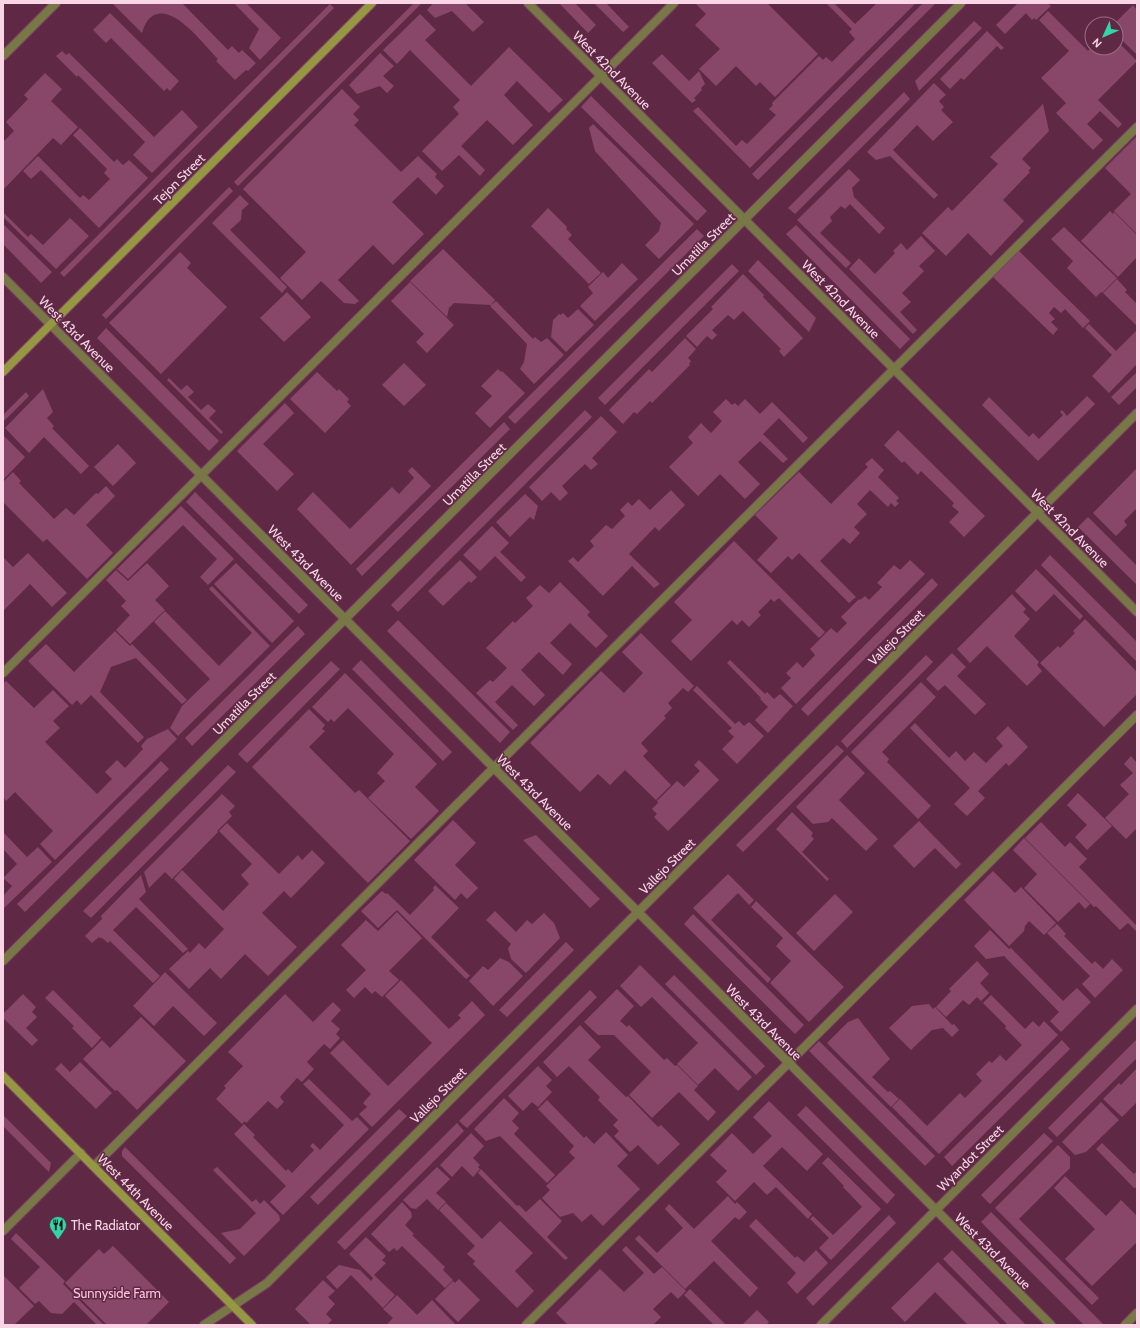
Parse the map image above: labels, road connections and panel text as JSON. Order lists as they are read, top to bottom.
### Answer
{
  "streets": {
    "street": [
      "West 42nd Avenue",
      "Tejon Street",
      "Umatilla Street",
      "West 43rd Avenue",
      "Vallejo Street",
      "Wyandot Street",
      "West 44th Avenue"
    ]
  },
  "crossings": [
    ["West 42nd Avenue", "Umatilla Street"],
    ["West 42nd Avenue", "Vallejo Street"],
    ["Tejon Street", "West 43rd Avenue"],
    ["Umatilla Street", "West 43rd Avenue"],
    ["West 43rd Avenue", "Vallejo Street"],
    ["West 43rd Avenue", "Wyandot Street"],
    ["Vallejo Street", "West 44th Avenue"]
  ],
  "parks": ["Sunnyside Farm"],
  "places": {
    "restaurant": ["The Radiator"]
  },
  "north": "bottom left"
}
